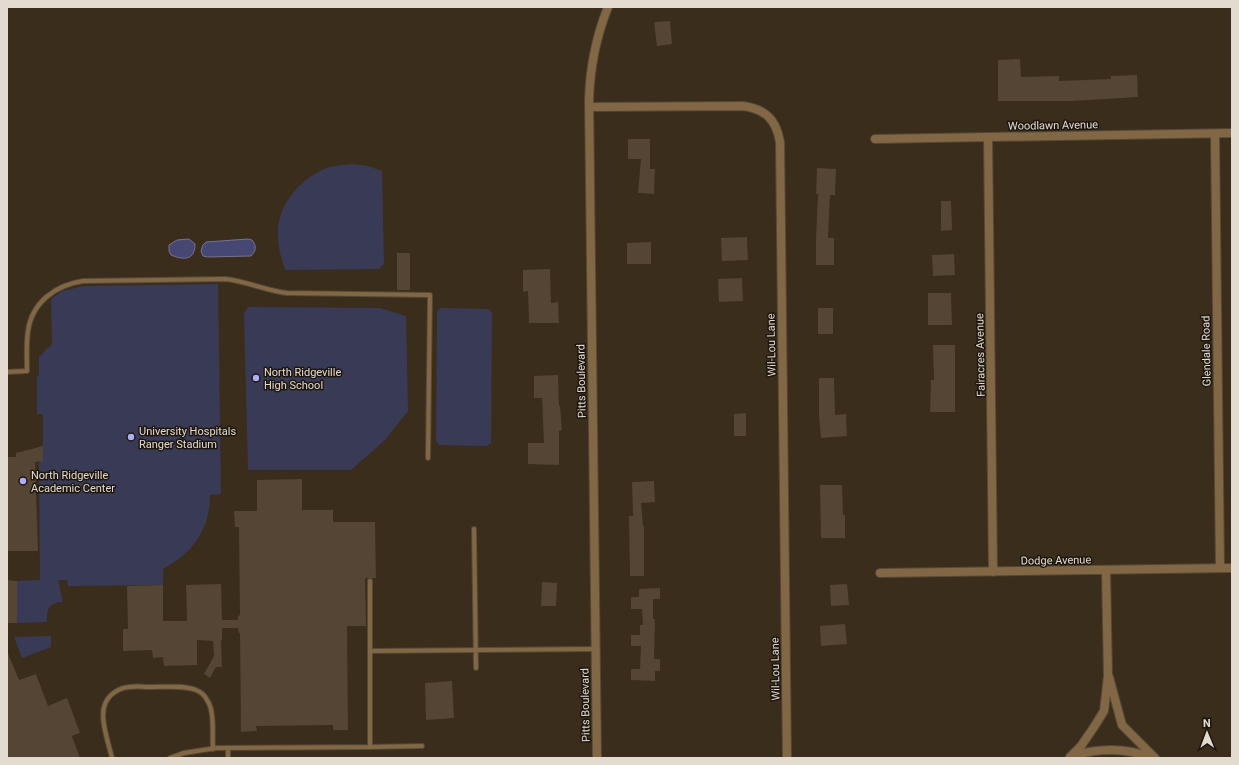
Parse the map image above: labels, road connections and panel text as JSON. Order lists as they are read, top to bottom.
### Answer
{
  "streets": {
    "street": [
      "Woodlawn Avenue",
      "Wil-Lou Lane",
      "Glendale Road",
      "Fairacres Avenue",
      "Pitts Boulevard",
      "Dodge Avenue"
    ]
  },
  "crossings": [
    ["Woodlawn Avenue", "Glendale Road"],
    ["Woodlawn Avenue", "Fairacres Avenue"],
    ["Wil-Lou Lane", "Pitts Boulevard"],
    ["Glendale Road", "Dodge Avenue"],
    ["Fairacres Avenue", "Dodge Avenue"]
  ],
  "places": ["North Ridgeville High School", "University Hospitals Ranger Stadium", "North Ridgeville Academic Center"],
  "north": "top"
}
